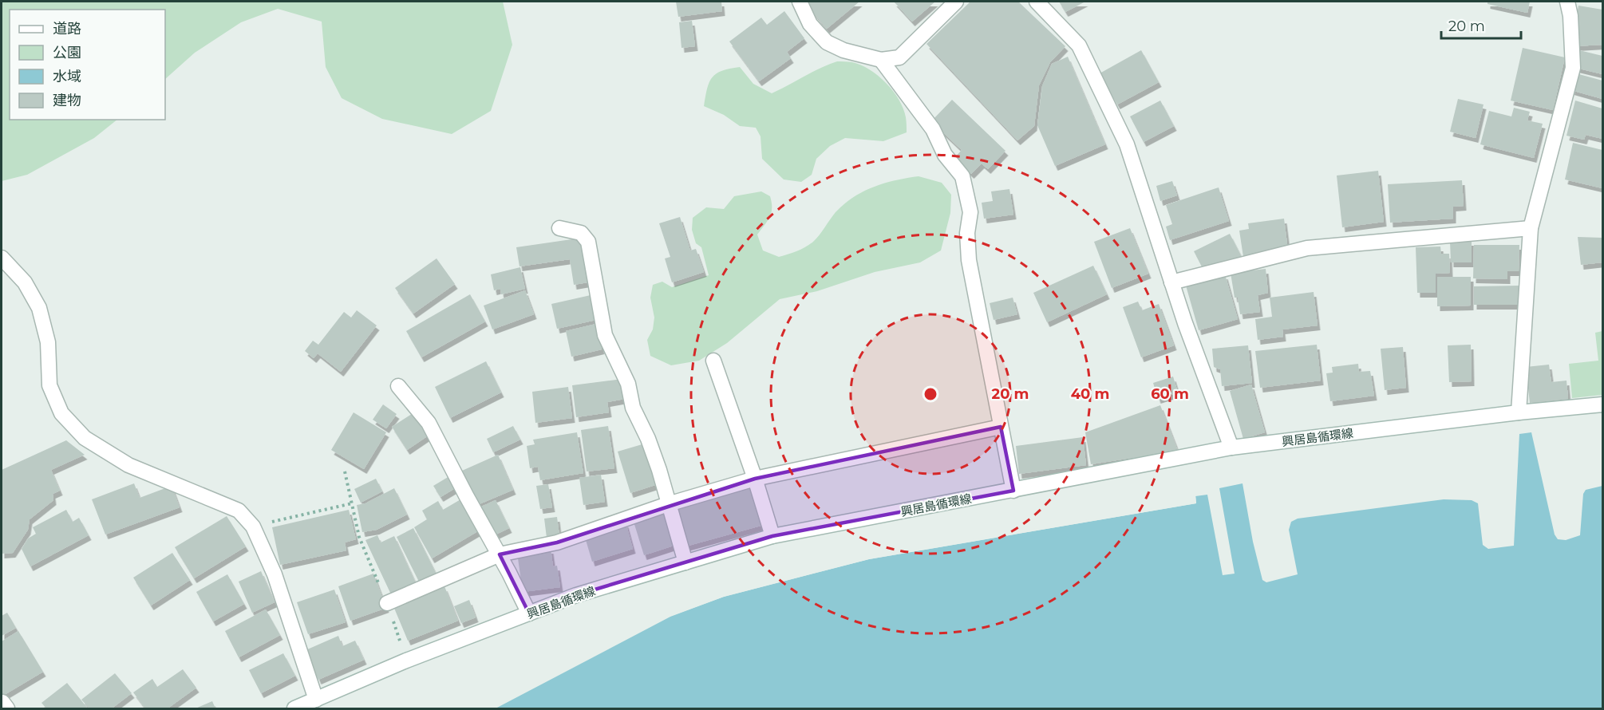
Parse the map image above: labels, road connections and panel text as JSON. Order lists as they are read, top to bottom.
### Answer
{
  "streets": {
    "street": ["興居島循環線"]
  },
  "legend": [
    "道路",
    "公園",
    "水域",
    "建物"
  ],
  "scale_bar": "20 m",
  "rings": ["20 m", "40 m", "60 m"]
}
